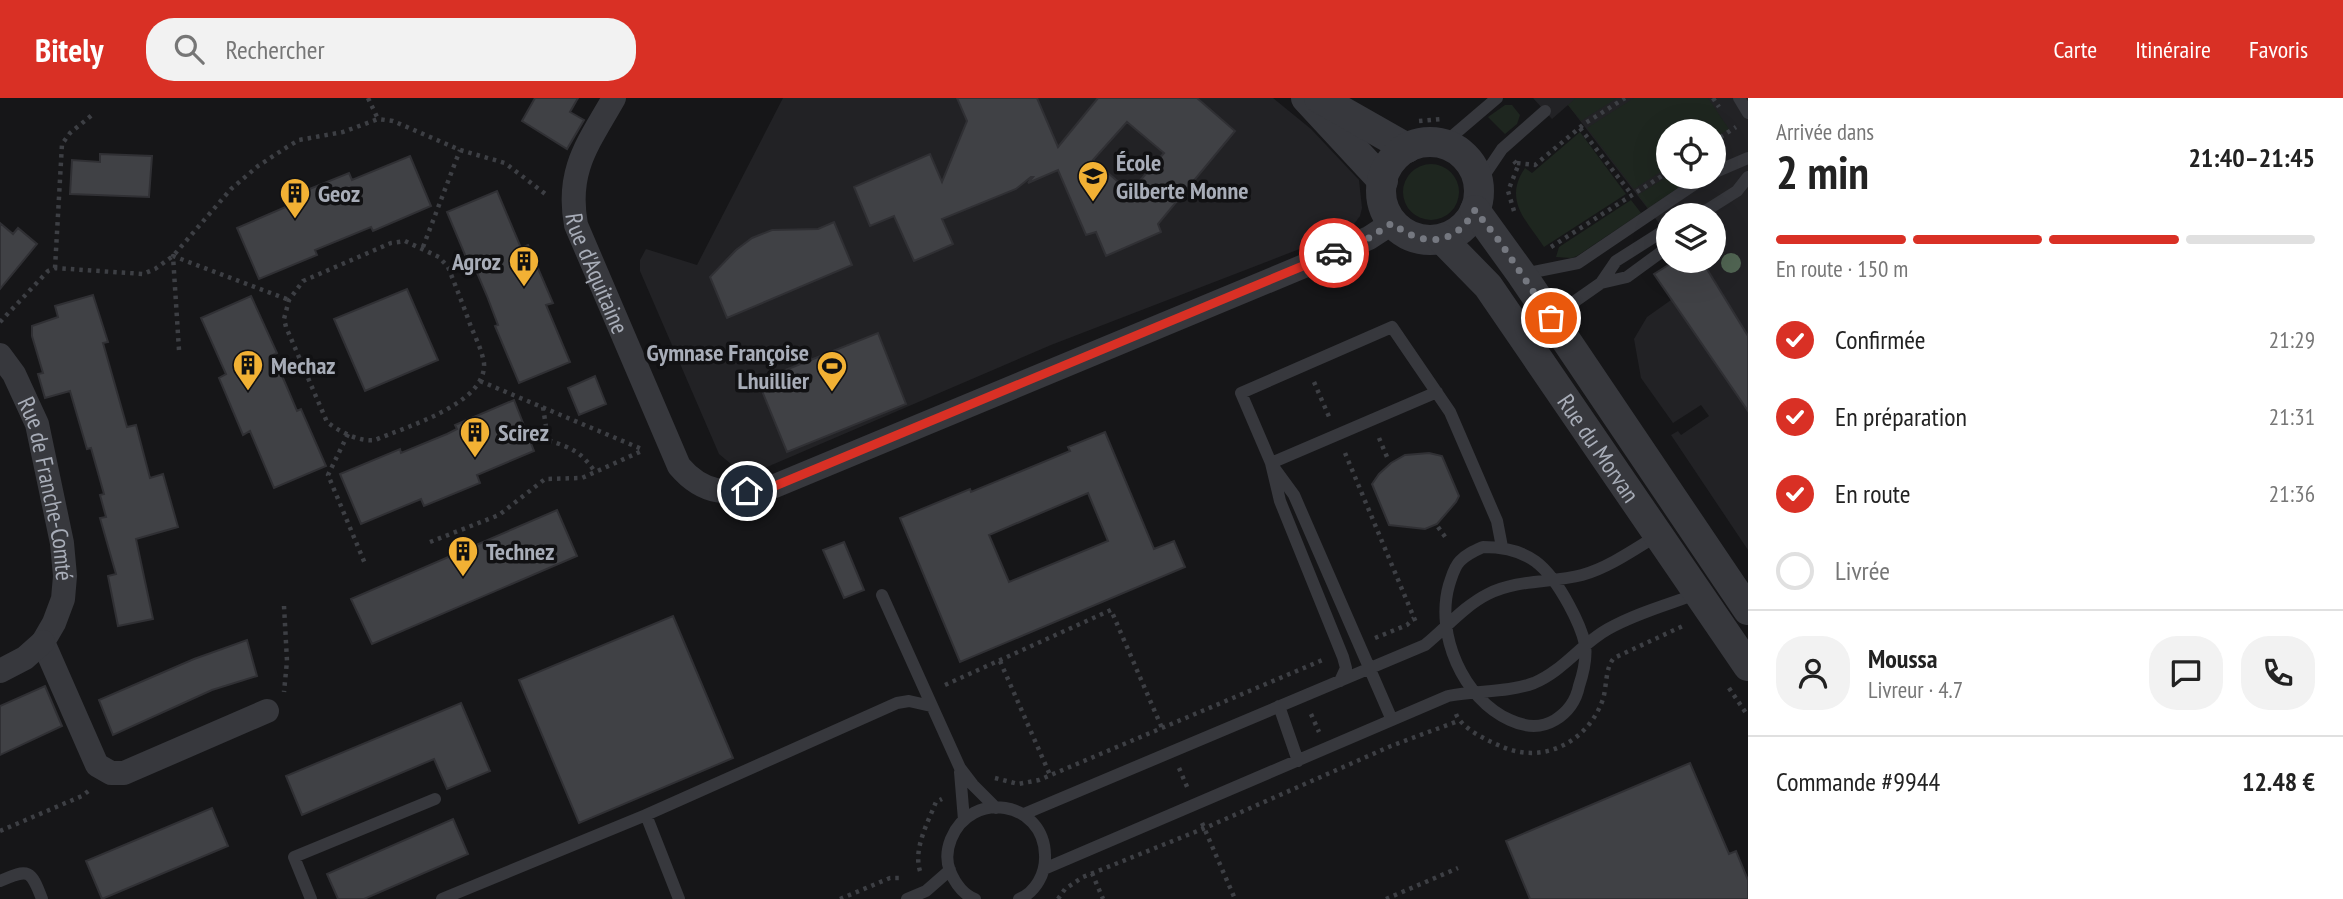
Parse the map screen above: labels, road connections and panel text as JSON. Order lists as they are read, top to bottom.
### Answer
{
  "streets": {
    "street": ["Rue d'Aquitaine", "Rue du Morvan", "Rue de Franche-Comté"]
  },
  "crossings": [
    ["Rue d'Aquitaine", "Rue du Morvan"]
  ],
  "places": {
    "school or university": ["École Gilberte Monne"],
    "building": [
      "Geoz",
      "Agroz",
      "Mechaz",
      "Scirez",
      "Technez"
    ],
    "sports": ["Gymnase Françoise Lhuillier"]
  },
  "page": {
    "header": "Bitely",
    "search": "Rechercher",
    "nav": ["Carte", "Itinéraire", "Favoris"],
    "heading": ["2 min", "Arrivée dans", "21:40–21:45"],
    "panel": [
      "Moussa",
      "Livreur · 4.7",
      "Commande #9944",
      "12.48 €"
    ],
    "bar": "En route · 150 m",
    "list": [
      ["Confirmée", "21:29"],
      ["En préparation", "21:31"],
      ["En route", "21:36"],
      "Livrée"
    ]
  }
}
